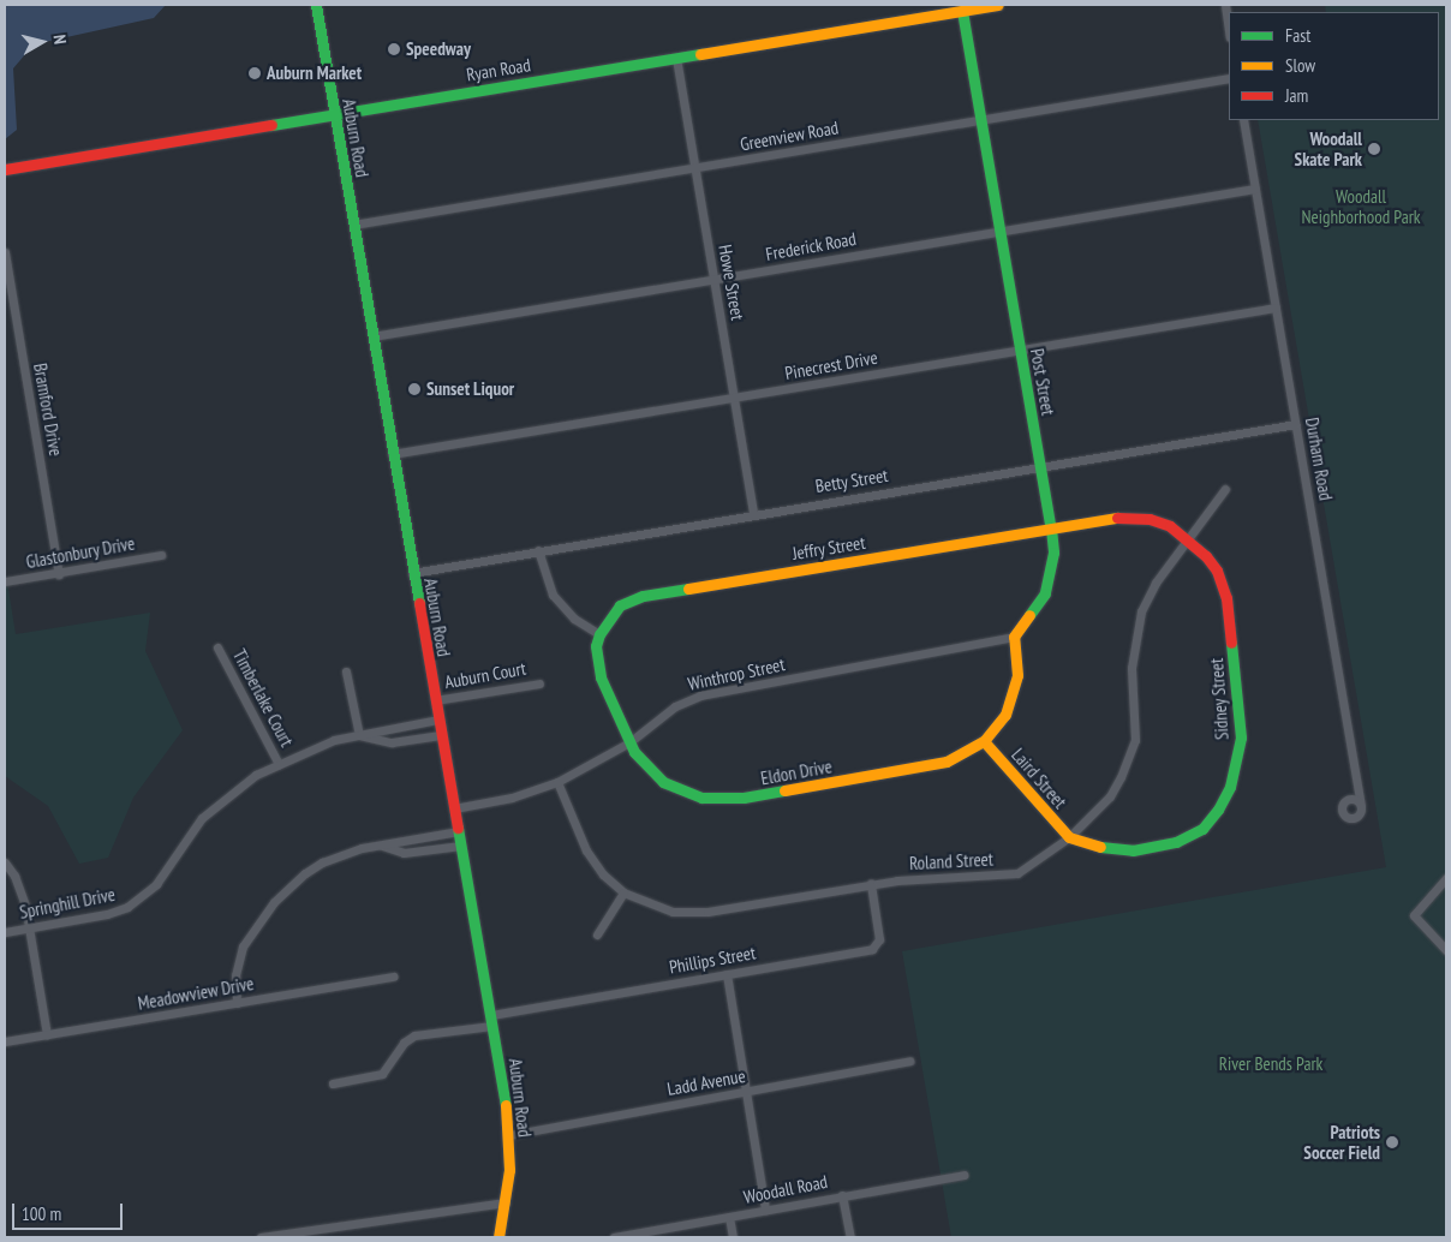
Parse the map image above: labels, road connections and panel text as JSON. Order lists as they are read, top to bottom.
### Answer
{
  "streets": {
    "street": [
      "Ryan Road",
      "Greenview Road",
      "Auburn Road",
      "Frederick Road",
      "Howe Street",
      "Pinecrest Drive",
      "Post Street",
      "Bramford Drive",
      "Durham Road",
      "Betty Street",
      "Jeffry Street",
      "Glastonbury Drive",
      "Winthrop Street",
      "Auburn Court",
      "Timberlake Court",
      "Sidney Street",
      "Eldon Drive",
      "Laird Street",
      "Roland Street",
      "Springhill Drive",
      "Phillips Street",
      "Meadowview Drive",
      "Ladd Avenue",
      "Woodall Road"
    ]
  },
  "crossings": [
    ["Ryan Road", "Auburn Road"],
    ["Ryan Road", "Howe Street"],
    ["Ryan Road", "Post Street"],
    ["Greenview Road", "Auburn Road"],
    ["Greenview Road", "Howe Street"],
    ["Greenview Road", "Post Street"],
    ["Auburn Road", "Frederick Road"],
    ["Auburn Road", "Pinecrest Drive"],
    ["Auburn Road", "Betty Street"],
    ["Auburn Road", "Winthrop Street"],
    ["Auburn Road", "Auburn Court"],
    ["Auburn Road", "Springhill Drive"],
    ["Auburn Road", "Phillips Street"],
    ["Auburn Road", "Ladd Avenue"],
    ["Frederick Road", "Howe Street"],
    ["Frederick Road", "Post Street"],
    ["Frederick Road", "Durham Road"],
    ["Howe Street", "Pinecrest Drive"],
    ["Howe Street", "Betty Street"],
    ["Pinecrest Drive", "Post Street"],
    ["Pinecrest Drive", "Durham Road"],
    ["Post Street", "Betty Street"],
    ["Post Street", "Jeffry Street"],
    ["Post Street", "Winthrop Street"],
    ["Bramford Drive", "Glastonbury Drive"],
    ["Durham Road", "Betty Street"],
    ["Jeffry Street", "Winthrop Street"],
    ["Jeffry Street", "Sidney Street"],
    ["Jeffry Street", "Eldon Drive"],
    ["Jeffry Street", "Roland Street"],
    ["Winthrop Street", "Eldon Drive"],
    ["Winthrop Street", "Roland Street"],
    ["Timberlake Court", "Springhill Drive"],
    ["Sidney Street", "Laird Street"],
    ["Sidney Street", "Roland Street"],
    ["Eldon Drive", "Laird Street"],
    ["Laird Street", "Roland Street"],
    ["Roland Street", "Phillips Street"]
  ],
  "parks": ["Woodall Neighborhood Park", "River Bends Park"],
  "places": [
    "Speedway",
    "Auburn Market",
    "Woodall Skate Park",
    "Sunset Liquor",
    "Patriots Soccer Field"
  ],
  "legend": ["Fast", "Slow", "Jam"],
  "scale_bar": "100 m",
  "north": "right"
}
